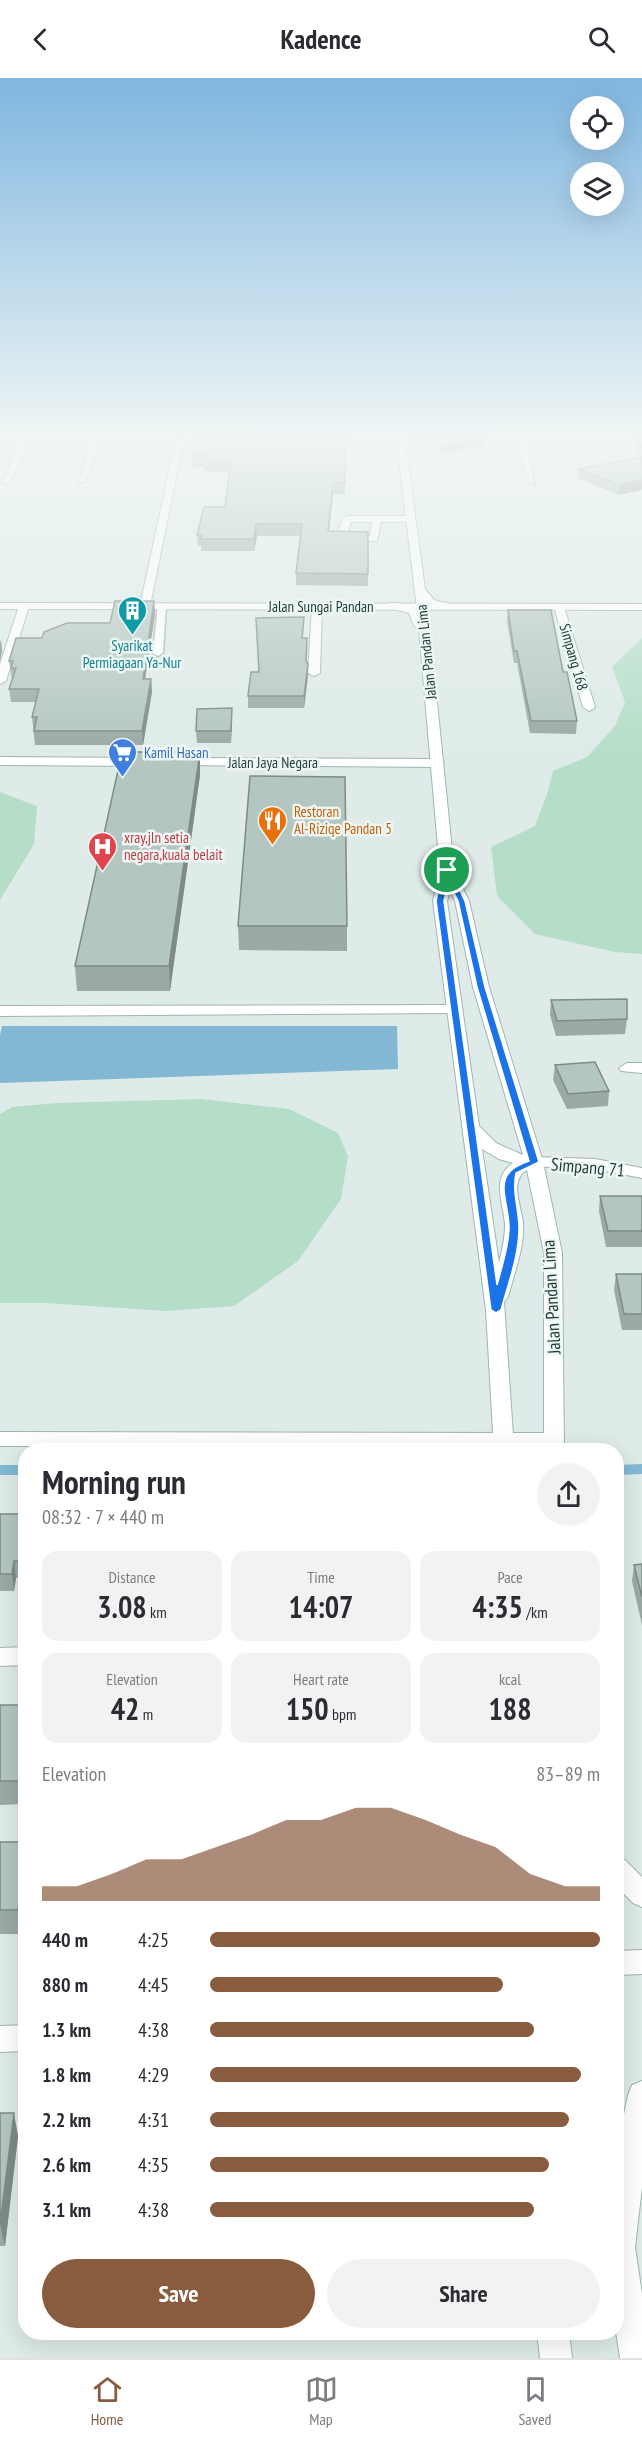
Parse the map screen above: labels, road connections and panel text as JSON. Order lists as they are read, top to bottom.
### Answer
{
  "streets": {
    "street": [
      "Jalan Sungai Pandan",
      "Jalan Pandan Lima",
      "Simpang 168",
      "Jalan Jaya Negara",
      "Simpang 71"
    ]
  },
  "crossings": [
    ["Jalan Sungai Pandan", "Jalan Pandan Lima"],
    ["Jalan Sungai Pandan", "Simpang 168"],
    ["Jalan Pandan Lima", "Jalan Jaya Negara"],
    ["Jalan Pandan Lima", "Simpang 71"]
  ],
  "places": {
    "building": ["Syarikat Permiagaan Ya-Nur"],
    "supermarket": ["Kamil Hasan"],
    "restaurant": ["Restoran Al-Riziqe Pandan 5"],
    "hospital": ["xray,jln setia negara,kuala belait"]
  },
  "page": {
    "header": "Kadence",
    "heading": ["Morning run", "08:32 · 7 × 440 m"],
    "stats": [
      ["Distance", "3.08 km"],
      ["Time", "14:07"],
      ["Pace", "4:35 /km"],
      ["Elevation", "42 m"],
      ["Heart rate", "150 bpm"],
      ["kcal", "188"]
    ],
    "chart": ["Elevation", "83–89 m"],
    "list": [
      {
        "name": "440 m",
        "note": "4:25"
      },
      {
        "name": "880 m",
        "note": "4:45"
      },
      {
        "name": "1.3 km",
        "note": "4:38"
      },
      {
        "name": "1.8 km",
        "note": "4:29"
      },
      {
        "name": "2.2 km",
        "note": "4:31"
      },
      {
        "name": "2.6 km",
        "note": "4:35"
      },
      {
        "name": "3.1 km",
        "note": "4:38"
      }
    ],
    "buttons": ["Save", "Share"],
    "tabs": ["Home", "Map", "Saved"]
  }
}
